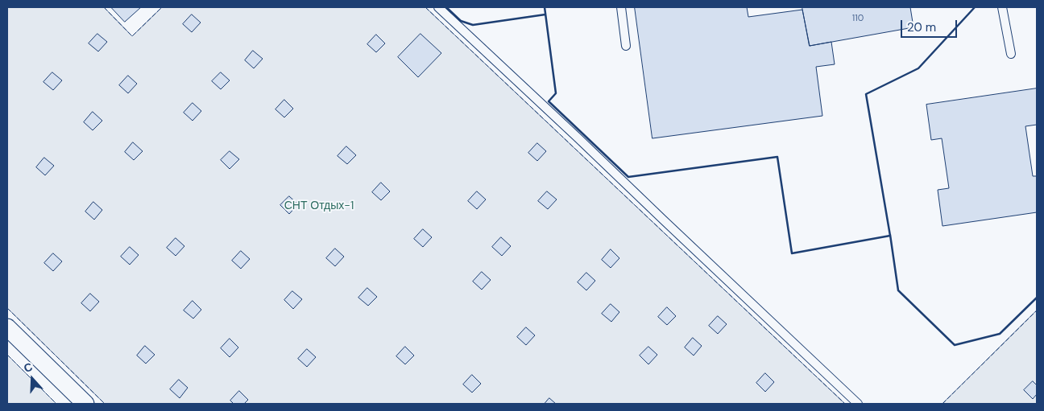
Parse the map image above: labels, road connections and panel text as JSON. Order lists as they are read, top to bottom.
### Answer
{
  "parks": ["СНТ Отдых-1"],
  "house_numbers": ["110"],
  "scale_bar": "20 m",
  "north": "top"
}
